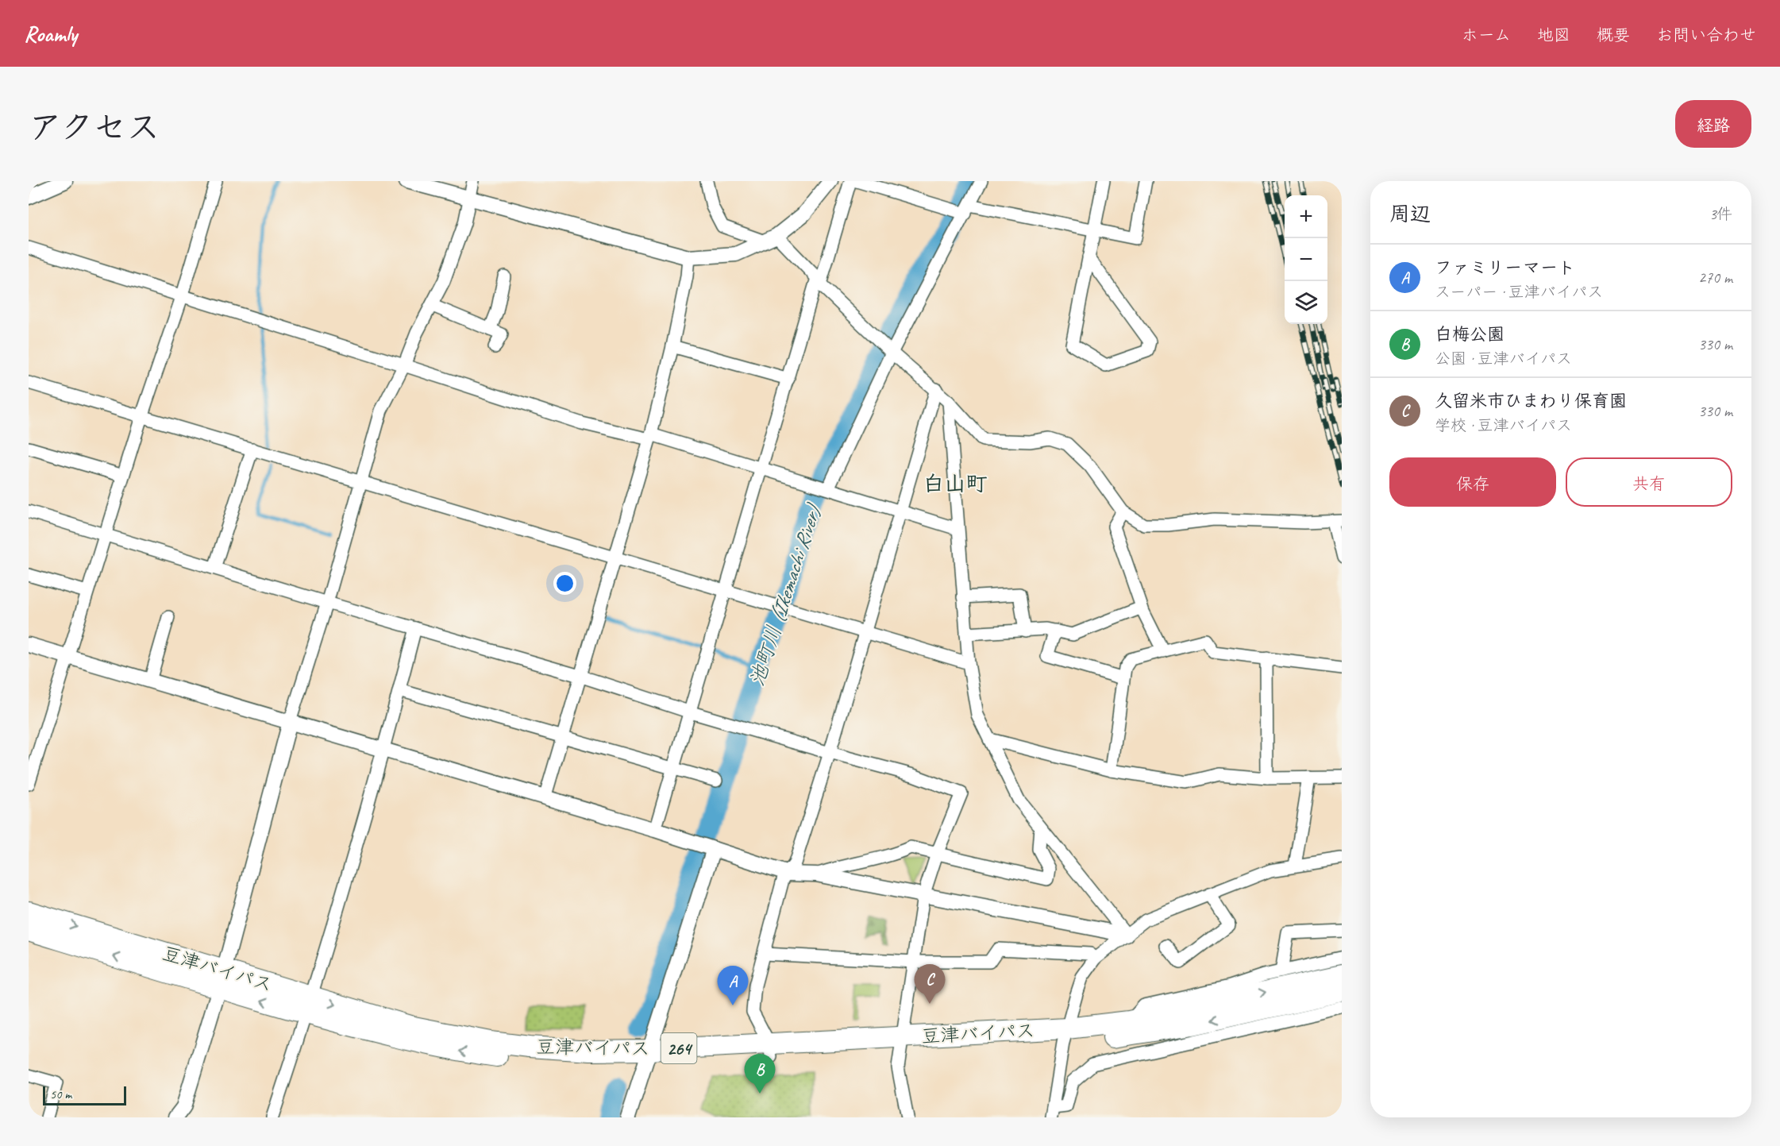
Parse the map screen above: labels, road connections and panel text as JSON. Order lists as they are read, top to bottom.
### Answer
{
  "streets": {
    "highway": ["豆津バイパス", "264"]
  },
  "districts": ["白山町"],
  "water": ["池町川 (Ikemachi River)"],
  "scale_bar": "50 m",
  "page": {
    "header": "Roamly",
    "nav": [
      "ホーム",
      "地図",
      "概要",
      "お問い合わせ"
    ],
    "title": "アクセス",
    "buttons": [
      "経路",
      ["保存", "共有"]
    ],
    "heading": ["周辺", "3件"],
    "map_buttons": ["+", "−"],
    "list": [
      {
        "mark": "A",
        "name": "ファミリーマート",
        "note": "スーパー · 豆津バイパス",
        "value": "270 m"
      },
      {
        "mark": "B",
        "name": "白梅公園",
        "note": "公園 · 豆津バイパス",
        "value": "330 m"
      },
      {
        "mark": "C",
        "name": "久留米市ひまわり保育園",
        "note": "学校 · 豆津バイパス",
        "value": "330 m"
      }
    ],
    "pins": ["C", "A", "B"],
    "scale": "50 m"
  }
}
